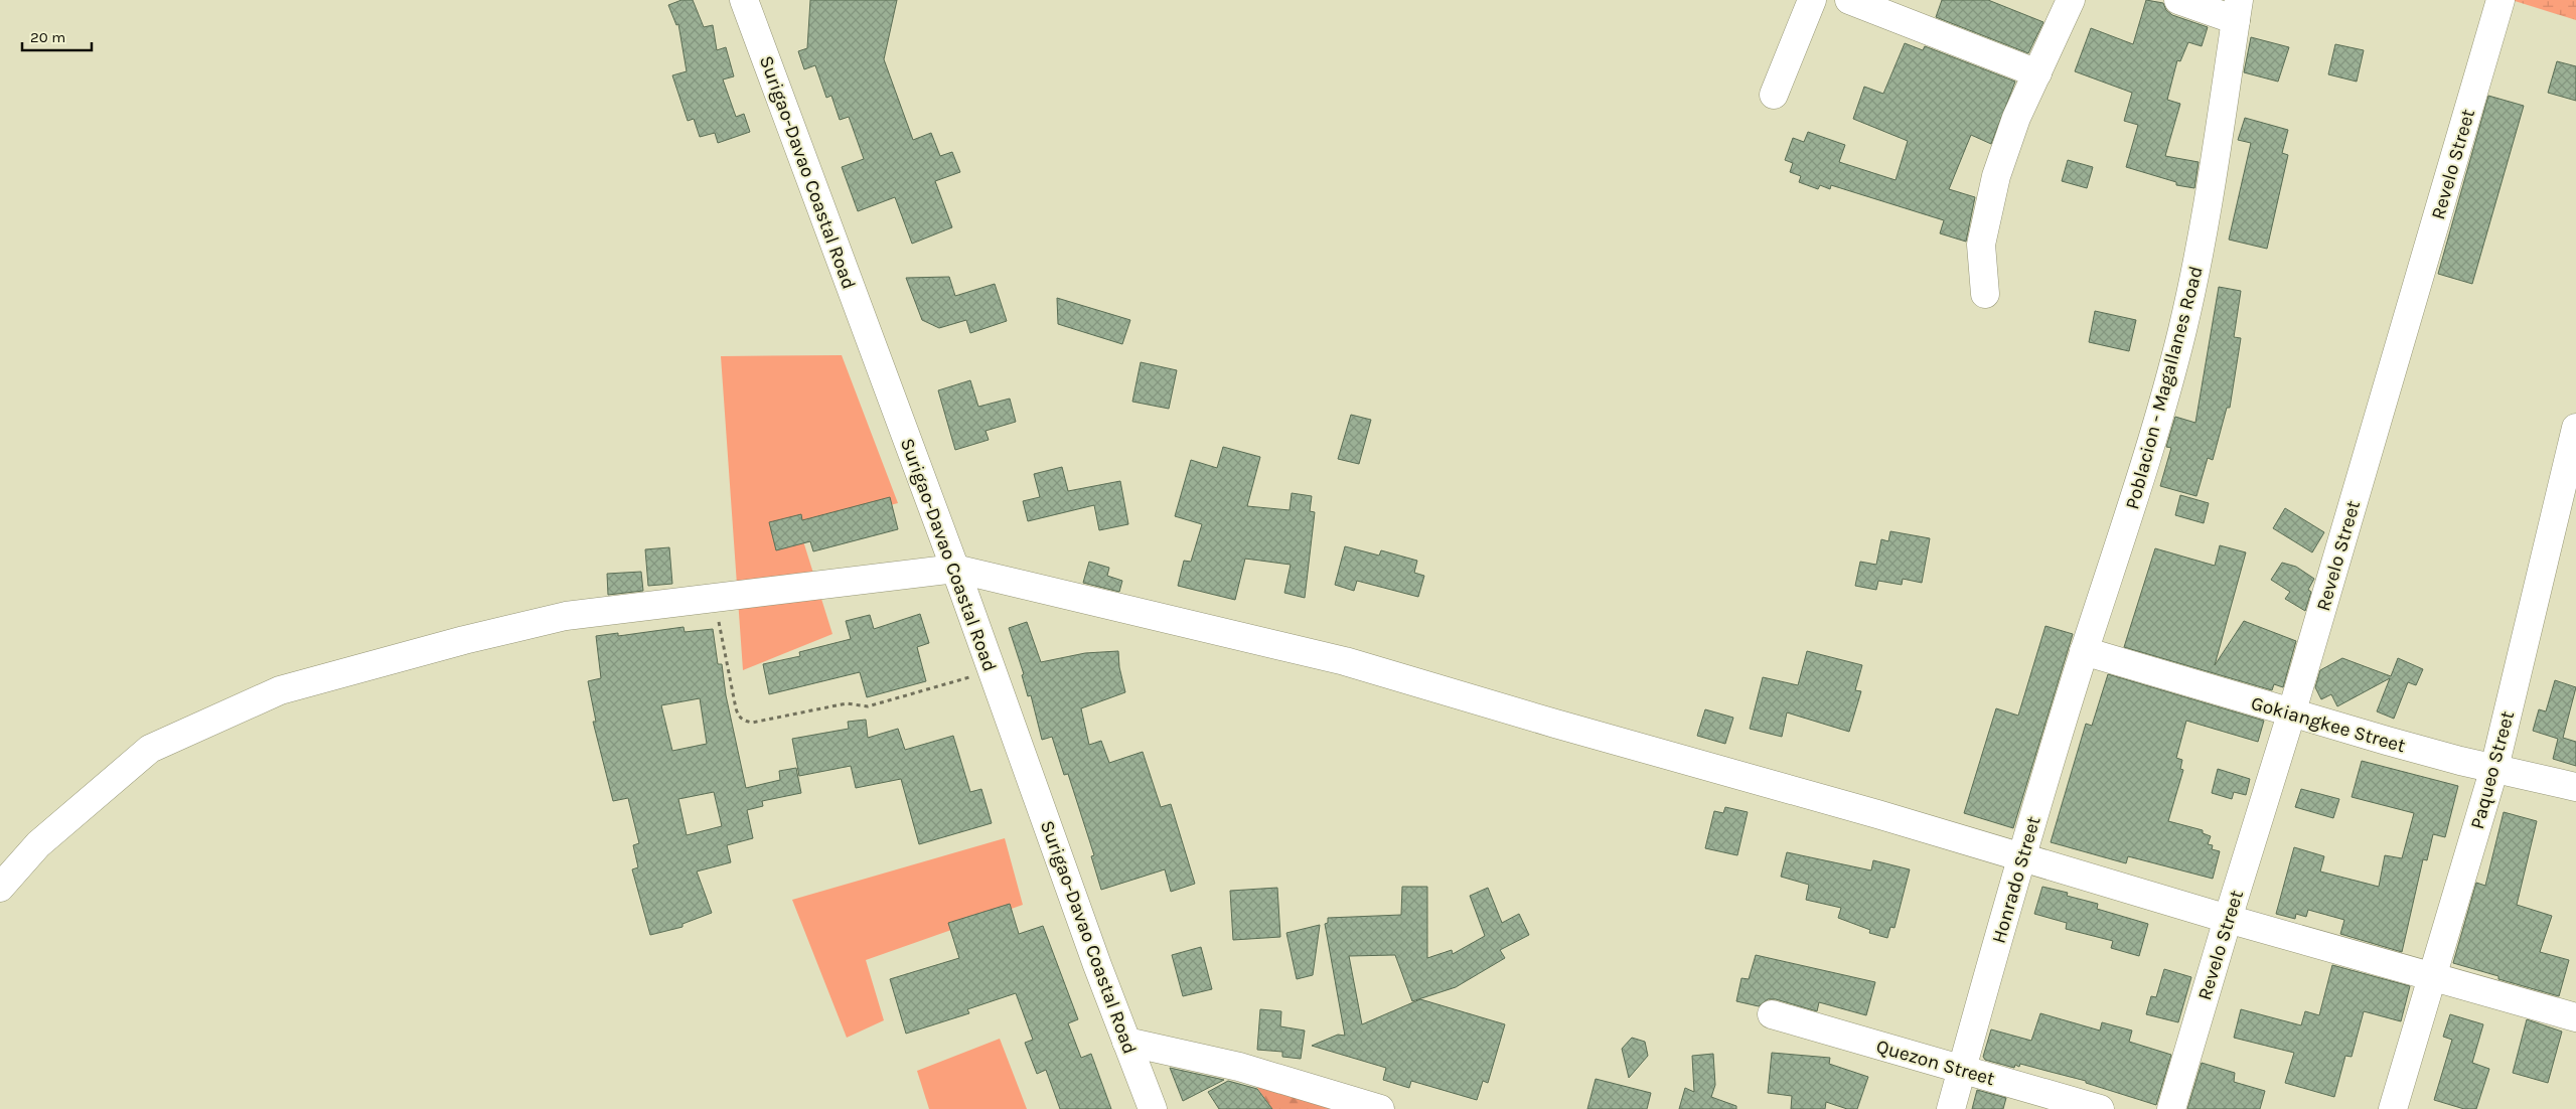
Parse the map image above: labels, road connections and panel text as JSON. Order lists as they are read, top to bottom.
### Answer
{
  "streets": {
    "main road": [
      "Revelo Street",
      "Surigao-Davao Coastal Road",
      "Poblacion - Magallanes Road",
      "Gokiangkee Street",
      "Paqueo Street",
      "Honrado Street",
      "Quezon Street"
    ]
  },
  "crossings": [
    ["Revelo Street", "Gokiangkee Street"],
    ["Poblacion - Magallanes Road", "Gokiangkee Street"],
    ["Poblacion - Magallanes Road", "Honrado Street"],
    ["Gokiangkee Street", "Paqueo Street"],
    ["Gokiangkee Street", "Honrado Street"],
    ["Honrado Street", "Quezon Street"]
  ],
  "scale_bar": "20 m"
}
